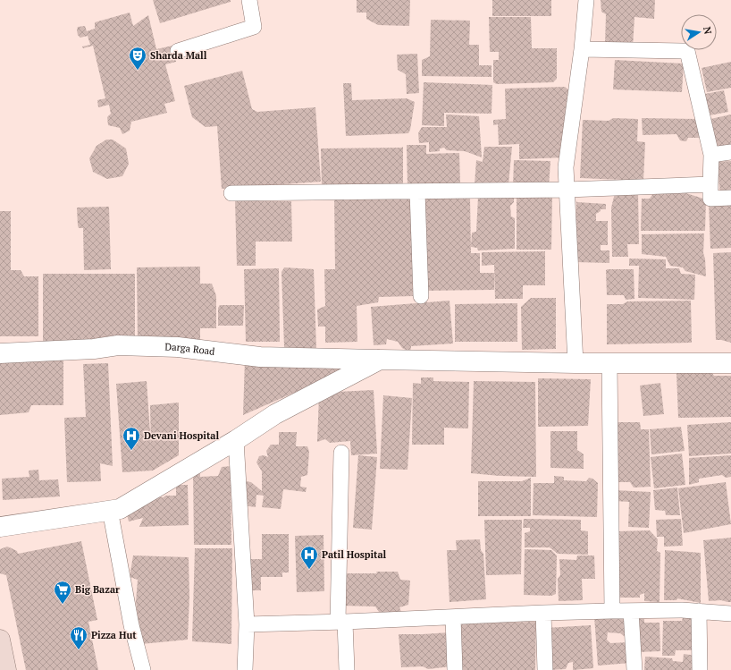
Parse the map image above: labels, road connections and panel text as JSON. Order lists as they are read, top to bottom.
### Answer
{
  "streets": {
    "street": ["Darga Road"]
  },
  "places": {
    "theatre": ["Sharda Mall"],
    "hospital": ["Devani Hospital", "Patil Hospital"],
    "supermarket": ["Big Bazar"],
    "restaurant": ["Pizza Hut"]
  },
  "north": "right"
}
